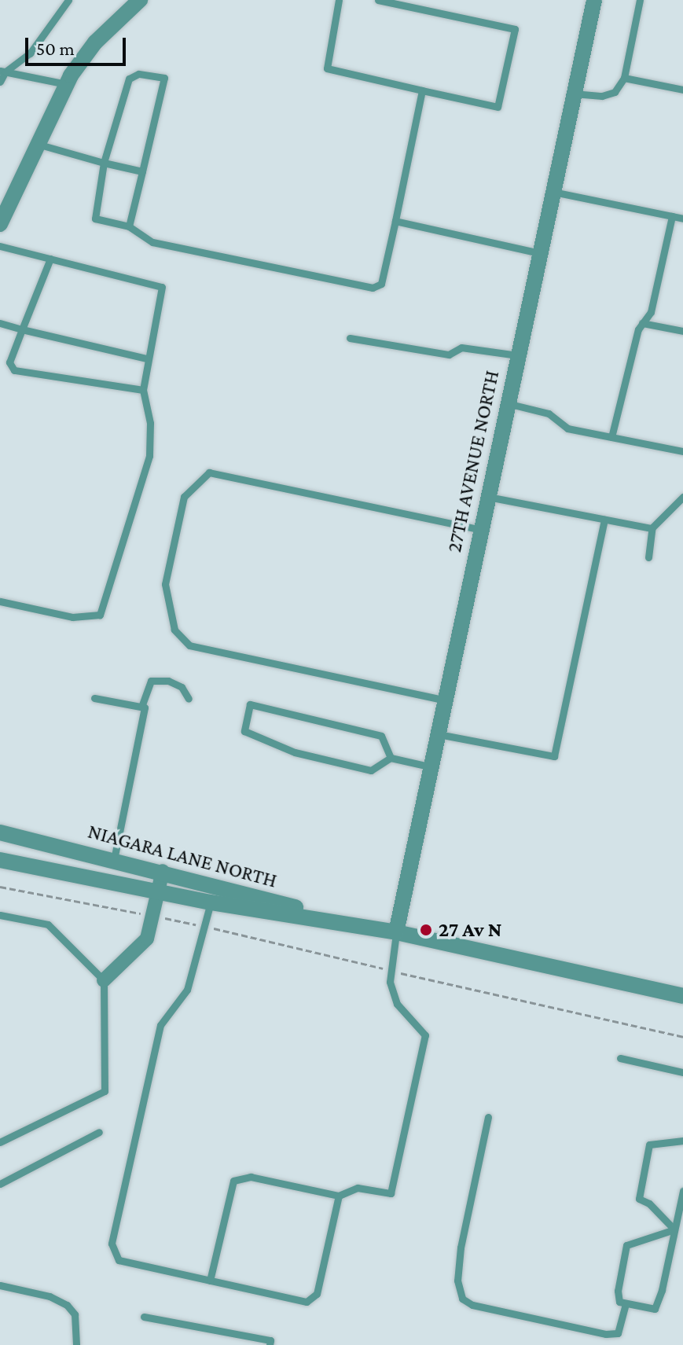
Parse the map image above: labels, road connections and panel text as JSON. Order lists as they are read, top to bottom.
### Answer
{
  "streets": {
    "street": ["27TH AVENUE NORTH", "NIAGARA LANE NORTH"]
  },
  "crossings": [
    ["27TH AVENUE NORTH", "NIAGARA LANE NORTH"]
  ],
  "places": ["27 Av N"],
  "scale_bar": "50 m"
}
